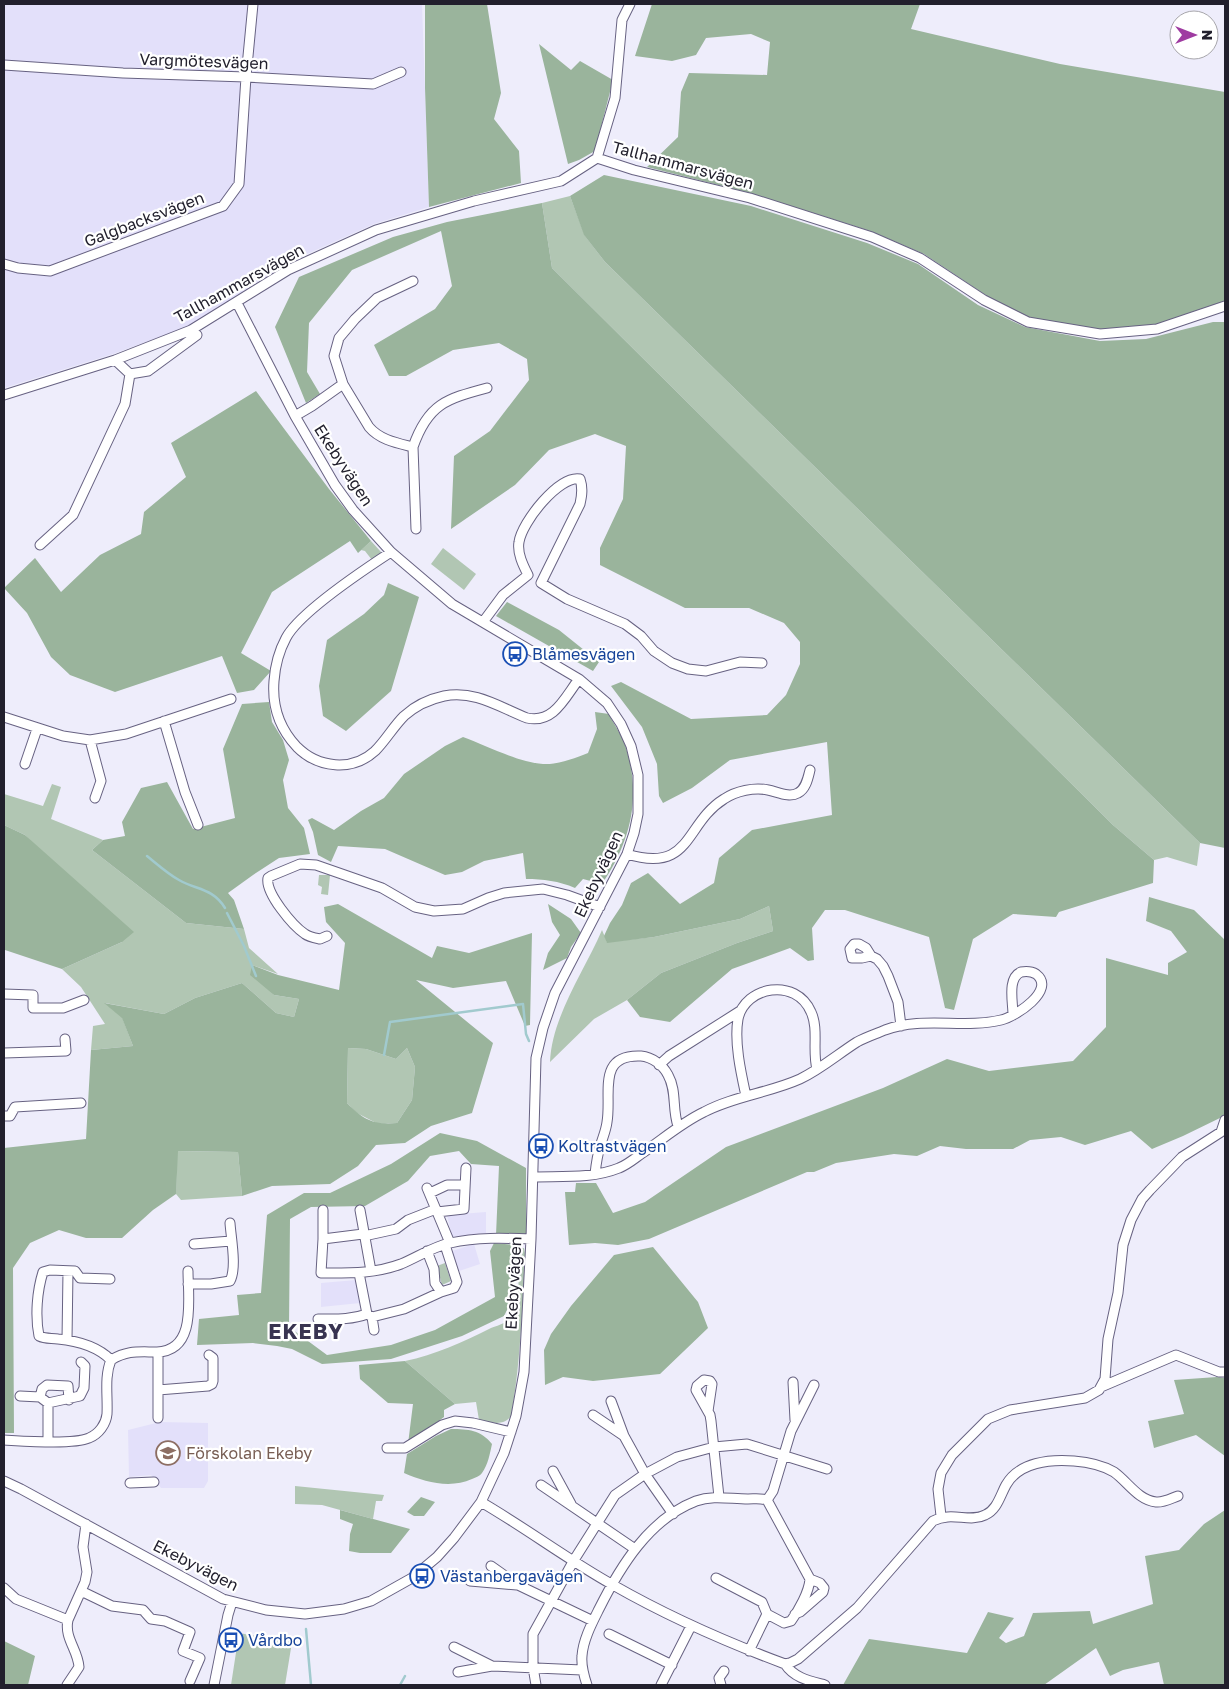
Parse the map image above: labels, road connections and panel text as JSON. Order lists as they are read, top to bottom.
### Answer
{
  "streets": {
    "street": [
      "Vargmötesvägen",
      "Tallhammarsvägen",
      "Galgbacksvägen",
      "Ekebyvägen"
    ]
  },
  "crossings": [
    ["Vargmötesvägen", "Galgbacksvägen"],
    ["Tallhammarsvägen", "Ekebyvägen"]
  ],
  "districts": ["EKEBY"],
  "places": {
    "bus stop": [
      "Blåmesvägen",
      "Koltrastvägen",
      "Västanbergavägen",
      "Vårdbo"
    ],
    "school or university": ["Förskolan Ekeby"]
  },
  "north": "right"
}
